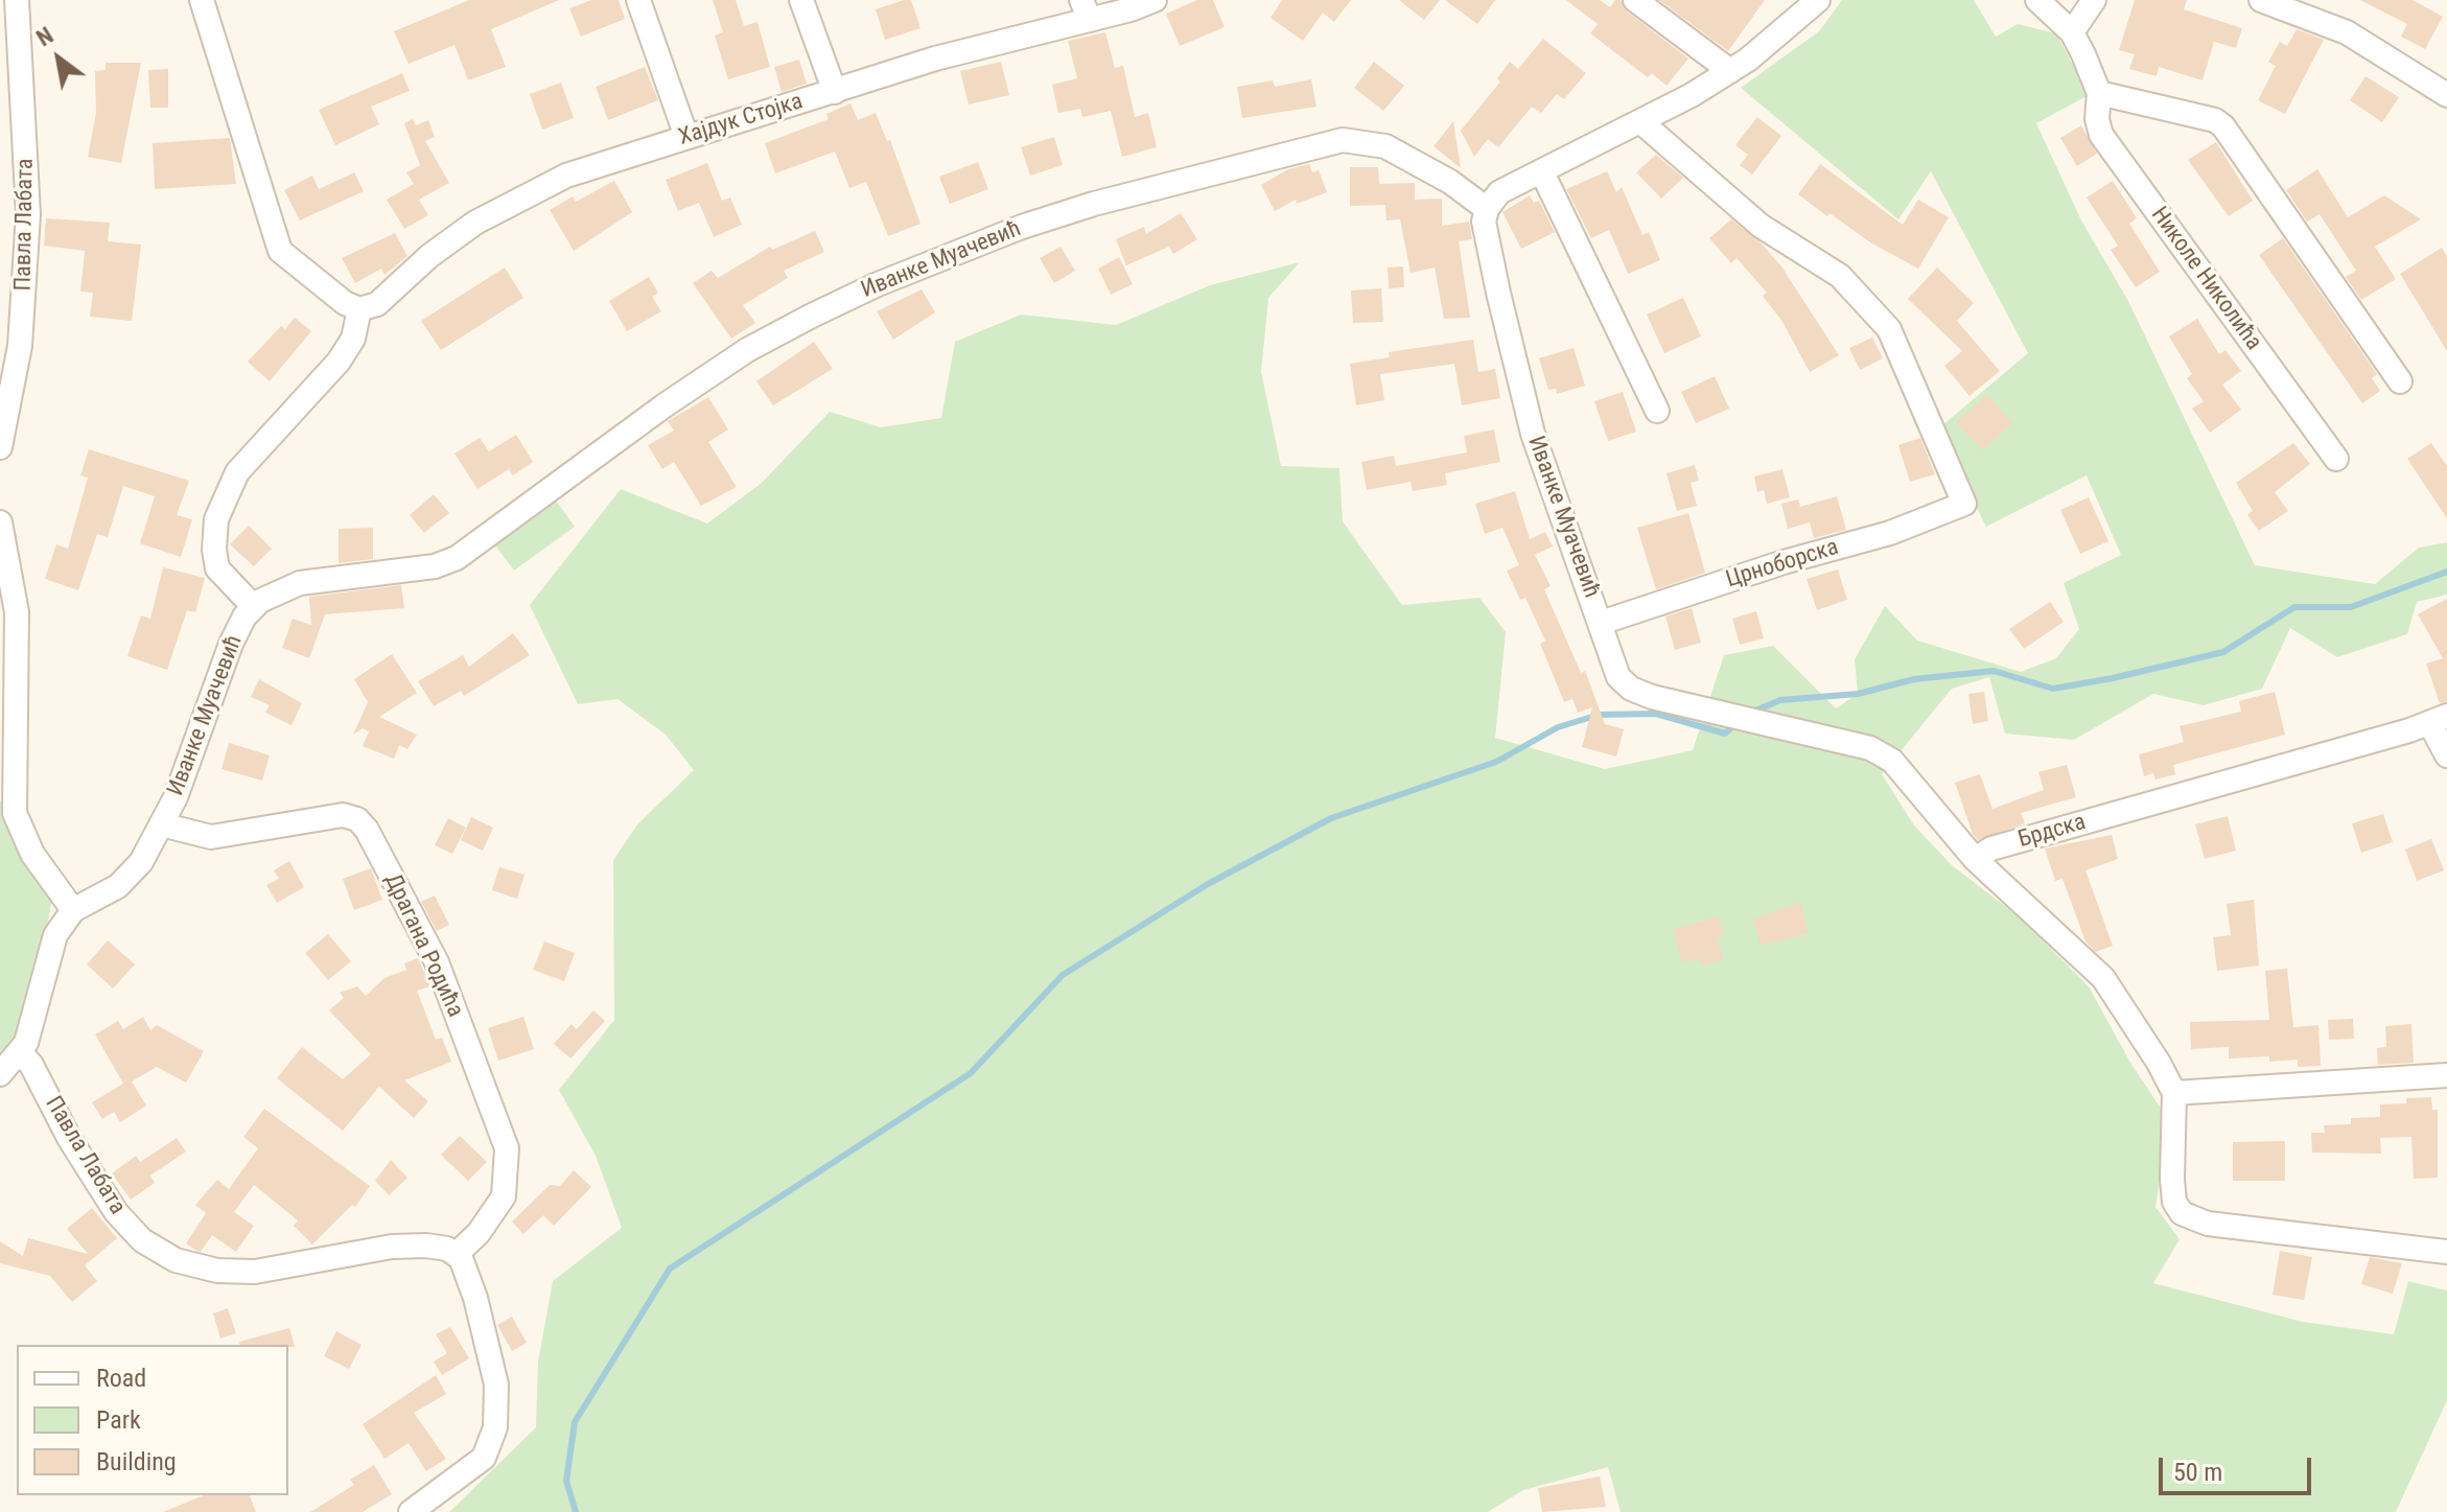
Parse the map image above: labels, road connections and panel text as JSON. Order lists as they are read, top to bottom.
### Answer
{
  "streets": {
    "street": [
      "Хајдук Стојка",
      "Павла Лабата",
      "Иванке Муачевић",
      "Николе Николића",
      "Црноборска",
      "Брдска",
      "Драгана Родића"
    ]
  },
  "crossings": [
    ["Павла Лабата", "Драгана Родића"],
    ["Иванке Муачевић", "Црноборска"],
    ["Иванке Муачевић", "Брдска"],
    ["Иванке Муачевић", "Драгана Родића"]
  ],
  "legend": ["Road", "Park", "Building"],
  "scale_bar": "50 m",
  "north": "top left"
}
